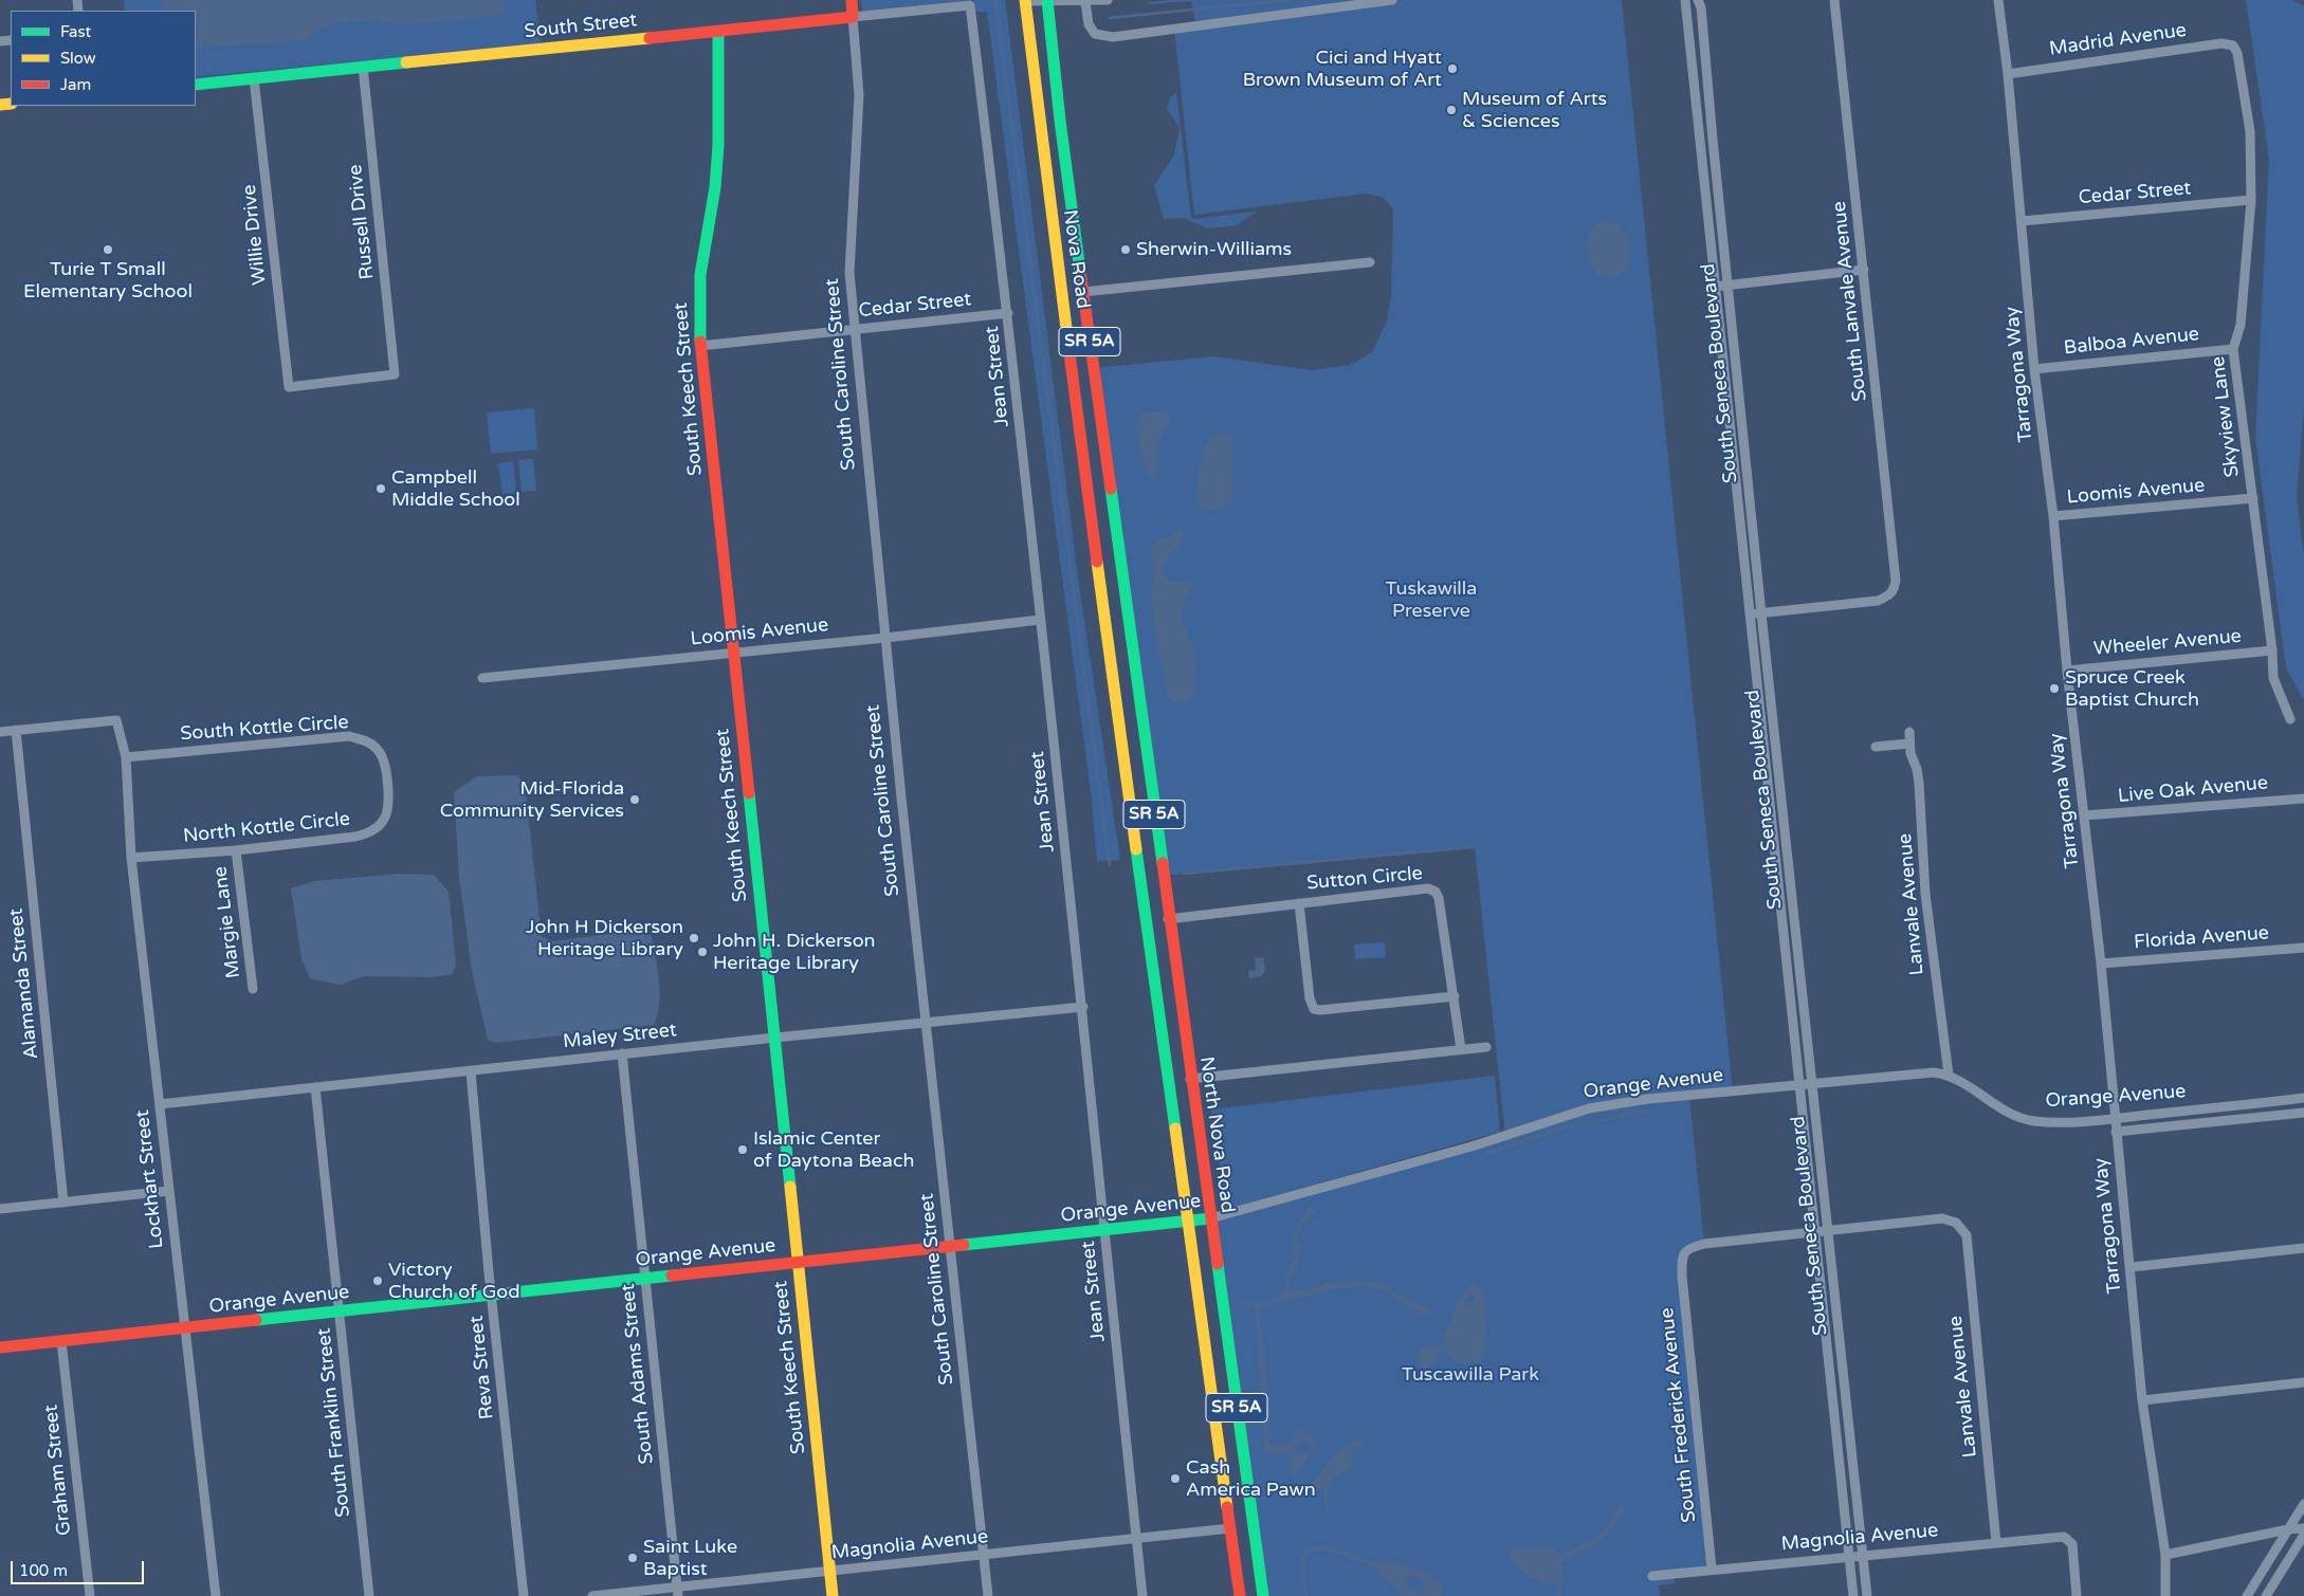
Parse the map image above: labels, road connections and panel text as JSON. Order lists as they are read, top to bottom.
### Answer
{
  "streets": {
    "street": [
      "South Street",
      "Madrid Avenue",
      "Cedar Street",
      "Russell Drive",
      "Willie Drive",
      "Nova Road",
      "South Lanvale Avenue",
      "SR 5A",
      "Balboa Avenue",
      "South Seneca Boulevard",
      "South Caroline Street",
      "Tarragona Way",
      "Jean Street",
      "South Keech Street",
      "Skyview Lane",
      "Loomis Avenue",
      "Wheeler Avenue",
      "South Kottle Circle",
      "Live Oak Avenue",
      "North Kottle Circle",
      "Sutton Circle",
      "Lanvale Avenue",
      "Margie Lane",
      "Florida Avenue",
      "Alamanda Street",
      "Maley Street",
      "Orange Avenue",
      "North Nova Road",
      "Lockhart Street",
      "Reva Street",
      "South Adams Street",
      "South Frederick Avenue",
      "South Franklin Street",
      "Graham Street",
      "Magnolia Avenue"
    ]
  },
  "crossings": [
    ["South Street", "Russell Drive"],
    ["South Street", "Willie Drive"],
    ["South Street", "South Caroline Street"],
    ["South Street", "Jean Street"],
    ["South Street", "South Keech Street"],
    ["Madrid Avenue", "Tarragona Way"],
    ["Madrid Avenue", "Skyview Lane"],
    ["Cedar Street", "South Caroline Street"],
    ["Cedar Street", "Tarragona Way"],
    ["Cedar Street", "Jean Street"],
    ["Cedar Street", "South Keech Street"],
    ["Cedar Street", "Skyview Lane"],
    ["Russell Drive", "Willie Drive"],
    ["Nova Road", "SR 5A"],
    ["Nova Road", "North Nova Road"],
    ["South Lanvale Avenue", "South Seneca Boulevard"],
    ["SR 5A", "Orange Avenue"],
    ["SR 5A", "Magnolia Avenue"],
    ["Balboa Avenue", "Tarragona Way"],
    ["Balboa Avenue", "Skyview Lane"],
    ["South Seneca Boulevard", "Lanvale Avenue"],
    ["South Seneca Boulevard", "Orange Avenue"],
    ["South Seneca Boulevard", "South Frederick Avenue"],
    ["South Seneca Boulevard", "Magnolia Avenue"],
    ["South Caroline Street", "Loomis Avenue"],
    ["South Caroline Street", "Maley Street"],
    ["South Caroline Street", "Orange Avenue"],
    ["South Caroline Street", "Magnolia Avenue"],
    ["Tarragona Way", "Loomis Avenue"],
    ["Tarragona Way", "Wheeler Avenue"],
    ["Tarragona Way", "Live Oak Avenue"],
    ["Tarragona Way", "Florida Avenue"],
    ["Tarragona Way", "Orange Avenue"],
    ["Jean Street", "Loomis Avenue"],
    ["Jean Street", "Maley Street"],
    ["Jean Street", "Orange Avenue"],
    ["Jean Street", "Magnolia Avenue"],
    ["South Keech Street", "Loomis Avenue"],
    ["South Keech Street", "Maley Street"],
    ["South Keech Street", "Orange Avenue"],
    ["South Keech Street", "Magnolia Avenue"],
    ["Skyview Lane", "Loomis Avenue"],
    ["Skyview Lane", "Wheeler Avenue"],
    ["South Kottle Circle", "North Kottle Circle"],
    ["South Kottle Circle", "Lockhart Street"],
    ["North Kottle Circle", "Margie Lane"],
    ["North Kottle Circle", "Lockhart Street"],
    ["Sutton Circle", "North Nova Road"],
    ["Lanvale Avenue", "Orange Avenue"],
    ["Lanvale Avenue", "Magnolia Avenue"],
    ["Alamanda Street", "Lockhart Street"],
    ["Maley Street", "Lockhart Street"],
    ["Maley Street", "Reva Street"],
    ["Maley Street", "South Adams Street"],
    ["Maley Street", "South Franklin Street"],
    ["Orange Avenue", "North Nova Road"],
    ["Orange Avenue", "Lockhart Street"],
    ["Orange Avenue", "Reva Street"],
    ["Orange Avenue", "South Adams Street"],
    ["Orange Avenue", "South Franklin Street"],
    ["Orange Avenue", "Graham Street"],
    ["South Adams Street", "Magnolia Avenue"],
    ["South Frederick Avenue", "Magnolia Avenue"]
  ],
  "parks": ["Tuskawilla Preserve", "Tuscawilla Park"],
  "places": [
    "Cici and Hyatt Brown Museum of Art",
    "Museum of Arts & Sciences",
    "Turie T Small Elementary School",
    "Sherwin-Williams",
    "Campbell Middle School",
    "Spruce Creek Baptist Church",
    "Mid-Florida Community Services",
    "John H Dickerson Heritage Library",
    "John H. Dickerson Heritage Library",
    "Islamic Center of Daytona Beach",
    "Victory Church of God",
    "Cash America Pawn",
    "Saint Luke Baptist"
  ],
  "legend": ["Fast", "Slow", "Jam"],
  "scale_bar": "100 m"
}
